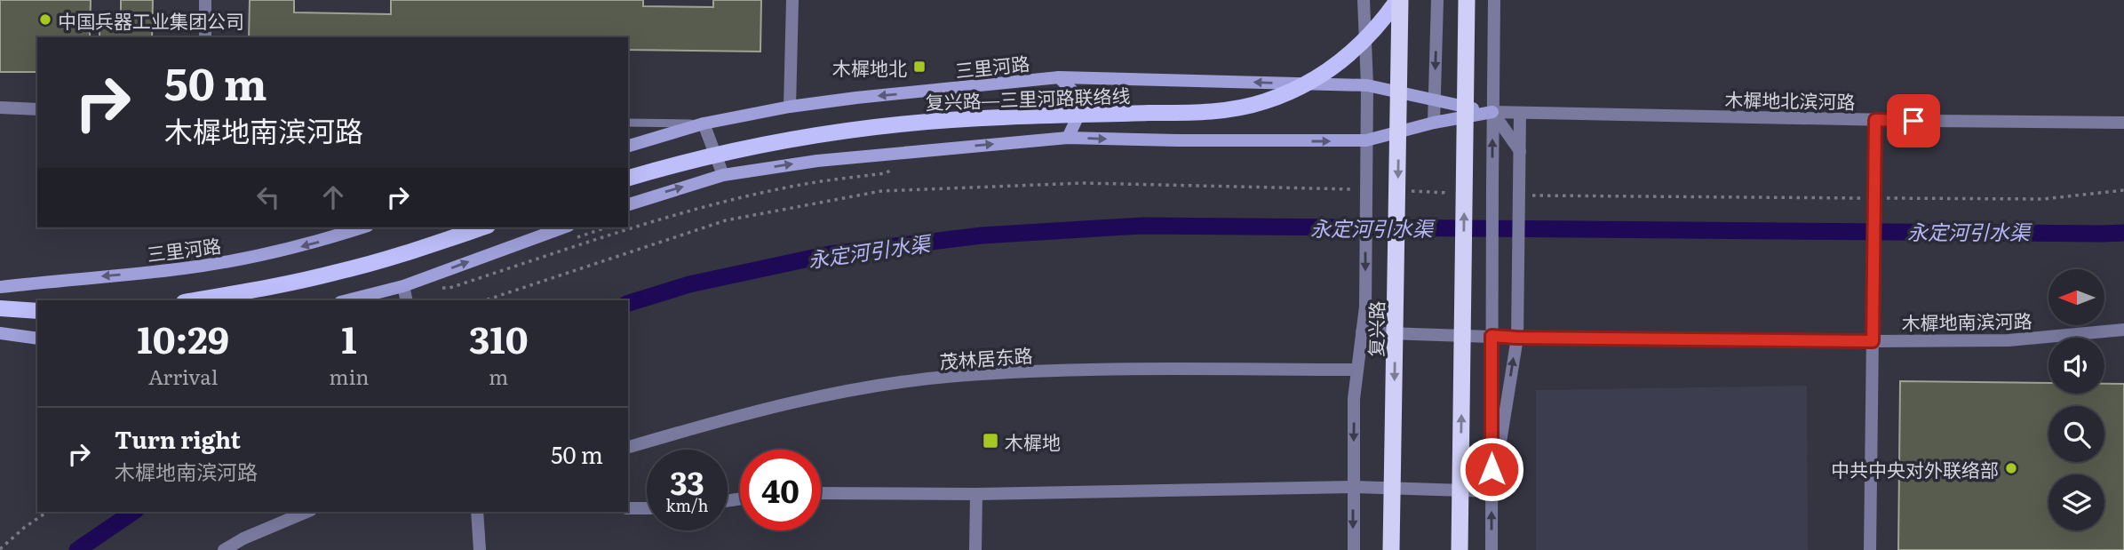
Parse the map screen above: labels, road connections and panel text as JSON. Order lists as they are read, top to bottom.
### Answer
{
  "streets": {
    "highway": ["复兴路"],
    "main road": ["三里河路", "复兴路—三里河路联络线"],
    "street": ["木樨地北滨河路", "木樨地南滨河路", "茂林居东路"]
  },
  "crossings": [
    ["三里河路", "木樨地北滨河路"],
    ["复兴路—三里河路联络线", "复兴路"],
    ["木樨地南滨河路", "复兴路"],
    ["复兴路", "茂林居东路"]
  ],
  "water": ["永定河引水渠"],
  "places": {
    "other": ["中国兵器工业集团公司", "中共中央对外联络部"],
    "transit": ["木樨地北", "木樨地"]
  },
  "north": "left",
  "page": {
    "turn": ["50 m", "木樨地南滨河路"],
    "eta": [
      "10:29",
      "Arrival",
      "1",
      "min",
      "310",
      "m"
    ],
    "list": [
      {
        "name": "Turn right",
        "note": "木樨地南滨河路",
        "value": "50 m"
      }
    ],
    "speed": "33 km/h",
    "limit": "40"
  }
}
